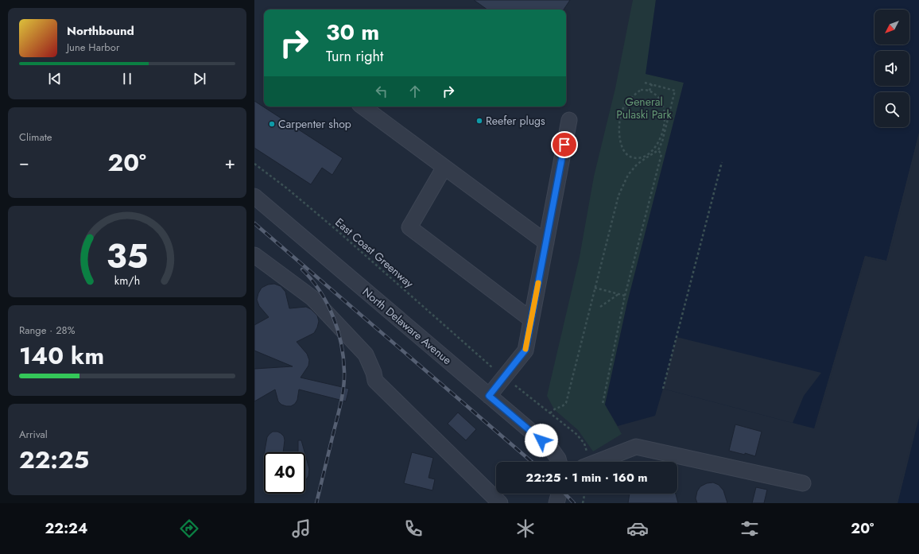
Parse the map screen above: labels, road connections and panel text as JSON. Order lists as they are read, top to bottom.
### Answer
{
  "streets": {
    "street": ["North Delaware Avenue"],
    "path": ["East Coast Greenway"]
  },
  "parks": ["General Pulaski Park"],
  "places": ["Reefer plugs", "Carpenter shop"],
  "north": "bottom left",
  "page": {
    "turn": ["30 m", "Turn right"],
    "song": ["Northbound", "June Harbor"],
    "tile": [
      "Climate",
      ["Range · 28%", "140 km"],
      ["Arrival", "22:25"]
    ],
    "heat": ["−", "20°", "+"],
    "limit": "40",
    "trip": "22:25 · 1 min · 160 m",
    "tabs": ["22:24", "20°"],
    "gauge": ["35", "km/h"]
  }
}
